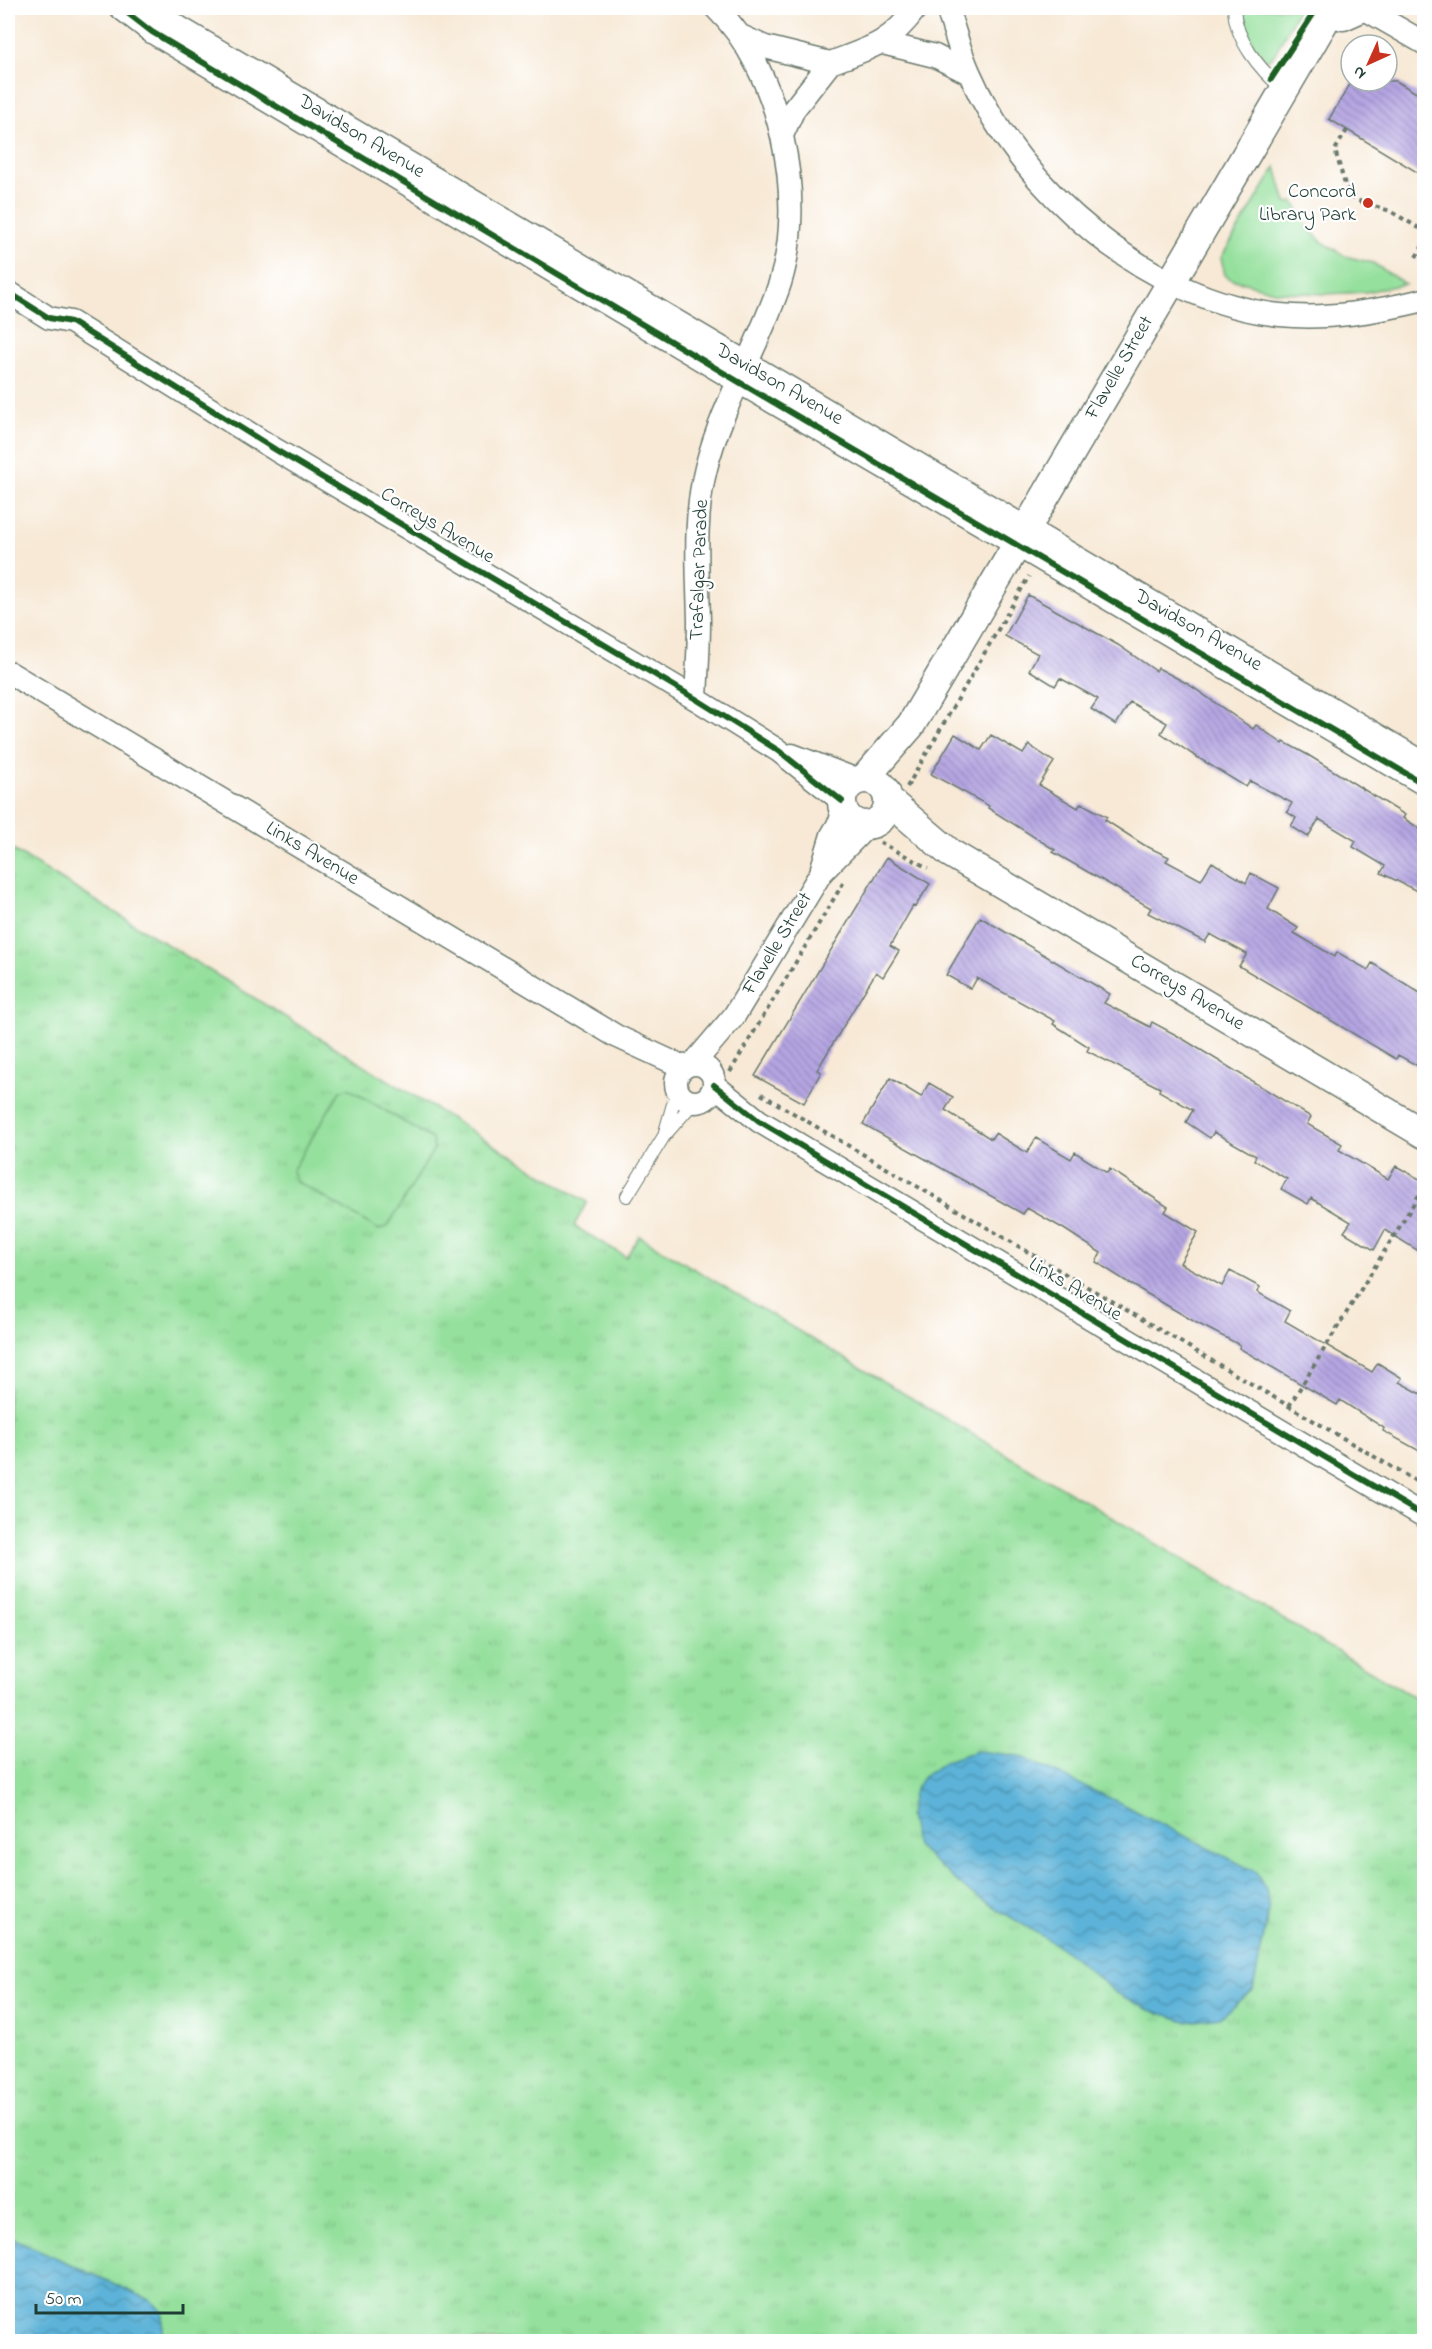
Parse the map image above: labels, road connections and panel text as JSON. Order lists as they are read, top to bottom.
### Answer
{
  "streets": {
    "street": [
      "Davidson Avenue",
      "Flavelle Street",
      "Correys Avenue",
      "Trafalgar Parade",
      "Links Avenue"
    ]
  },
  "crossings": [
    ["Davidson Avenue", "Flavelle Street"],
    ["Davidson Avenue", "Trafalgar Parade"],
    ["Flavelle Street", "Correys Avenue"],
    ["Flavelle Street", "Links Avenue"],
    ["Correys Avenue", "Trafalgar Parade"]
  ],
  "places": ["Concord Library Park"],
  "scale_bar": "50 m",
  "north": "bottom left"
}
